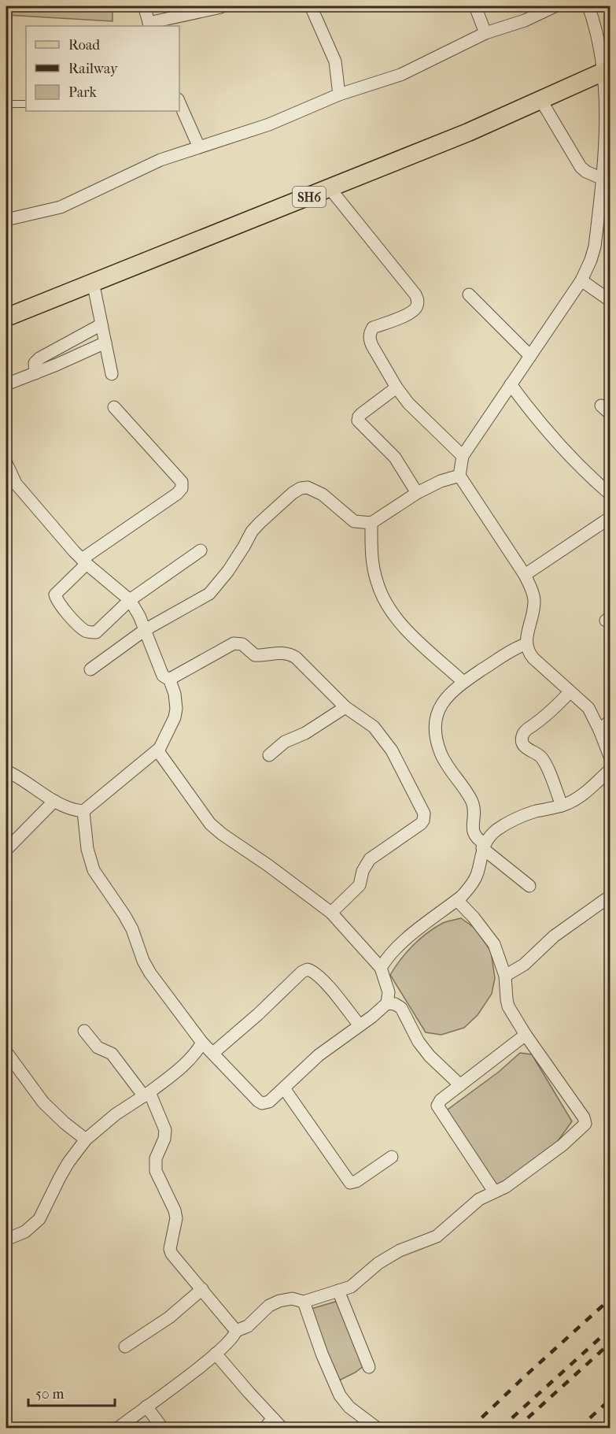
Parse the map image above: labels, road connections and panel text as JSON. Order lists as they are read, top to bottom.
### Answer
{
  "streets": {
    "main road": ["SH6"]
  },
  "legend": ["Road", "Railway", "Park"],
  "scale_bar": "50 m"
}
